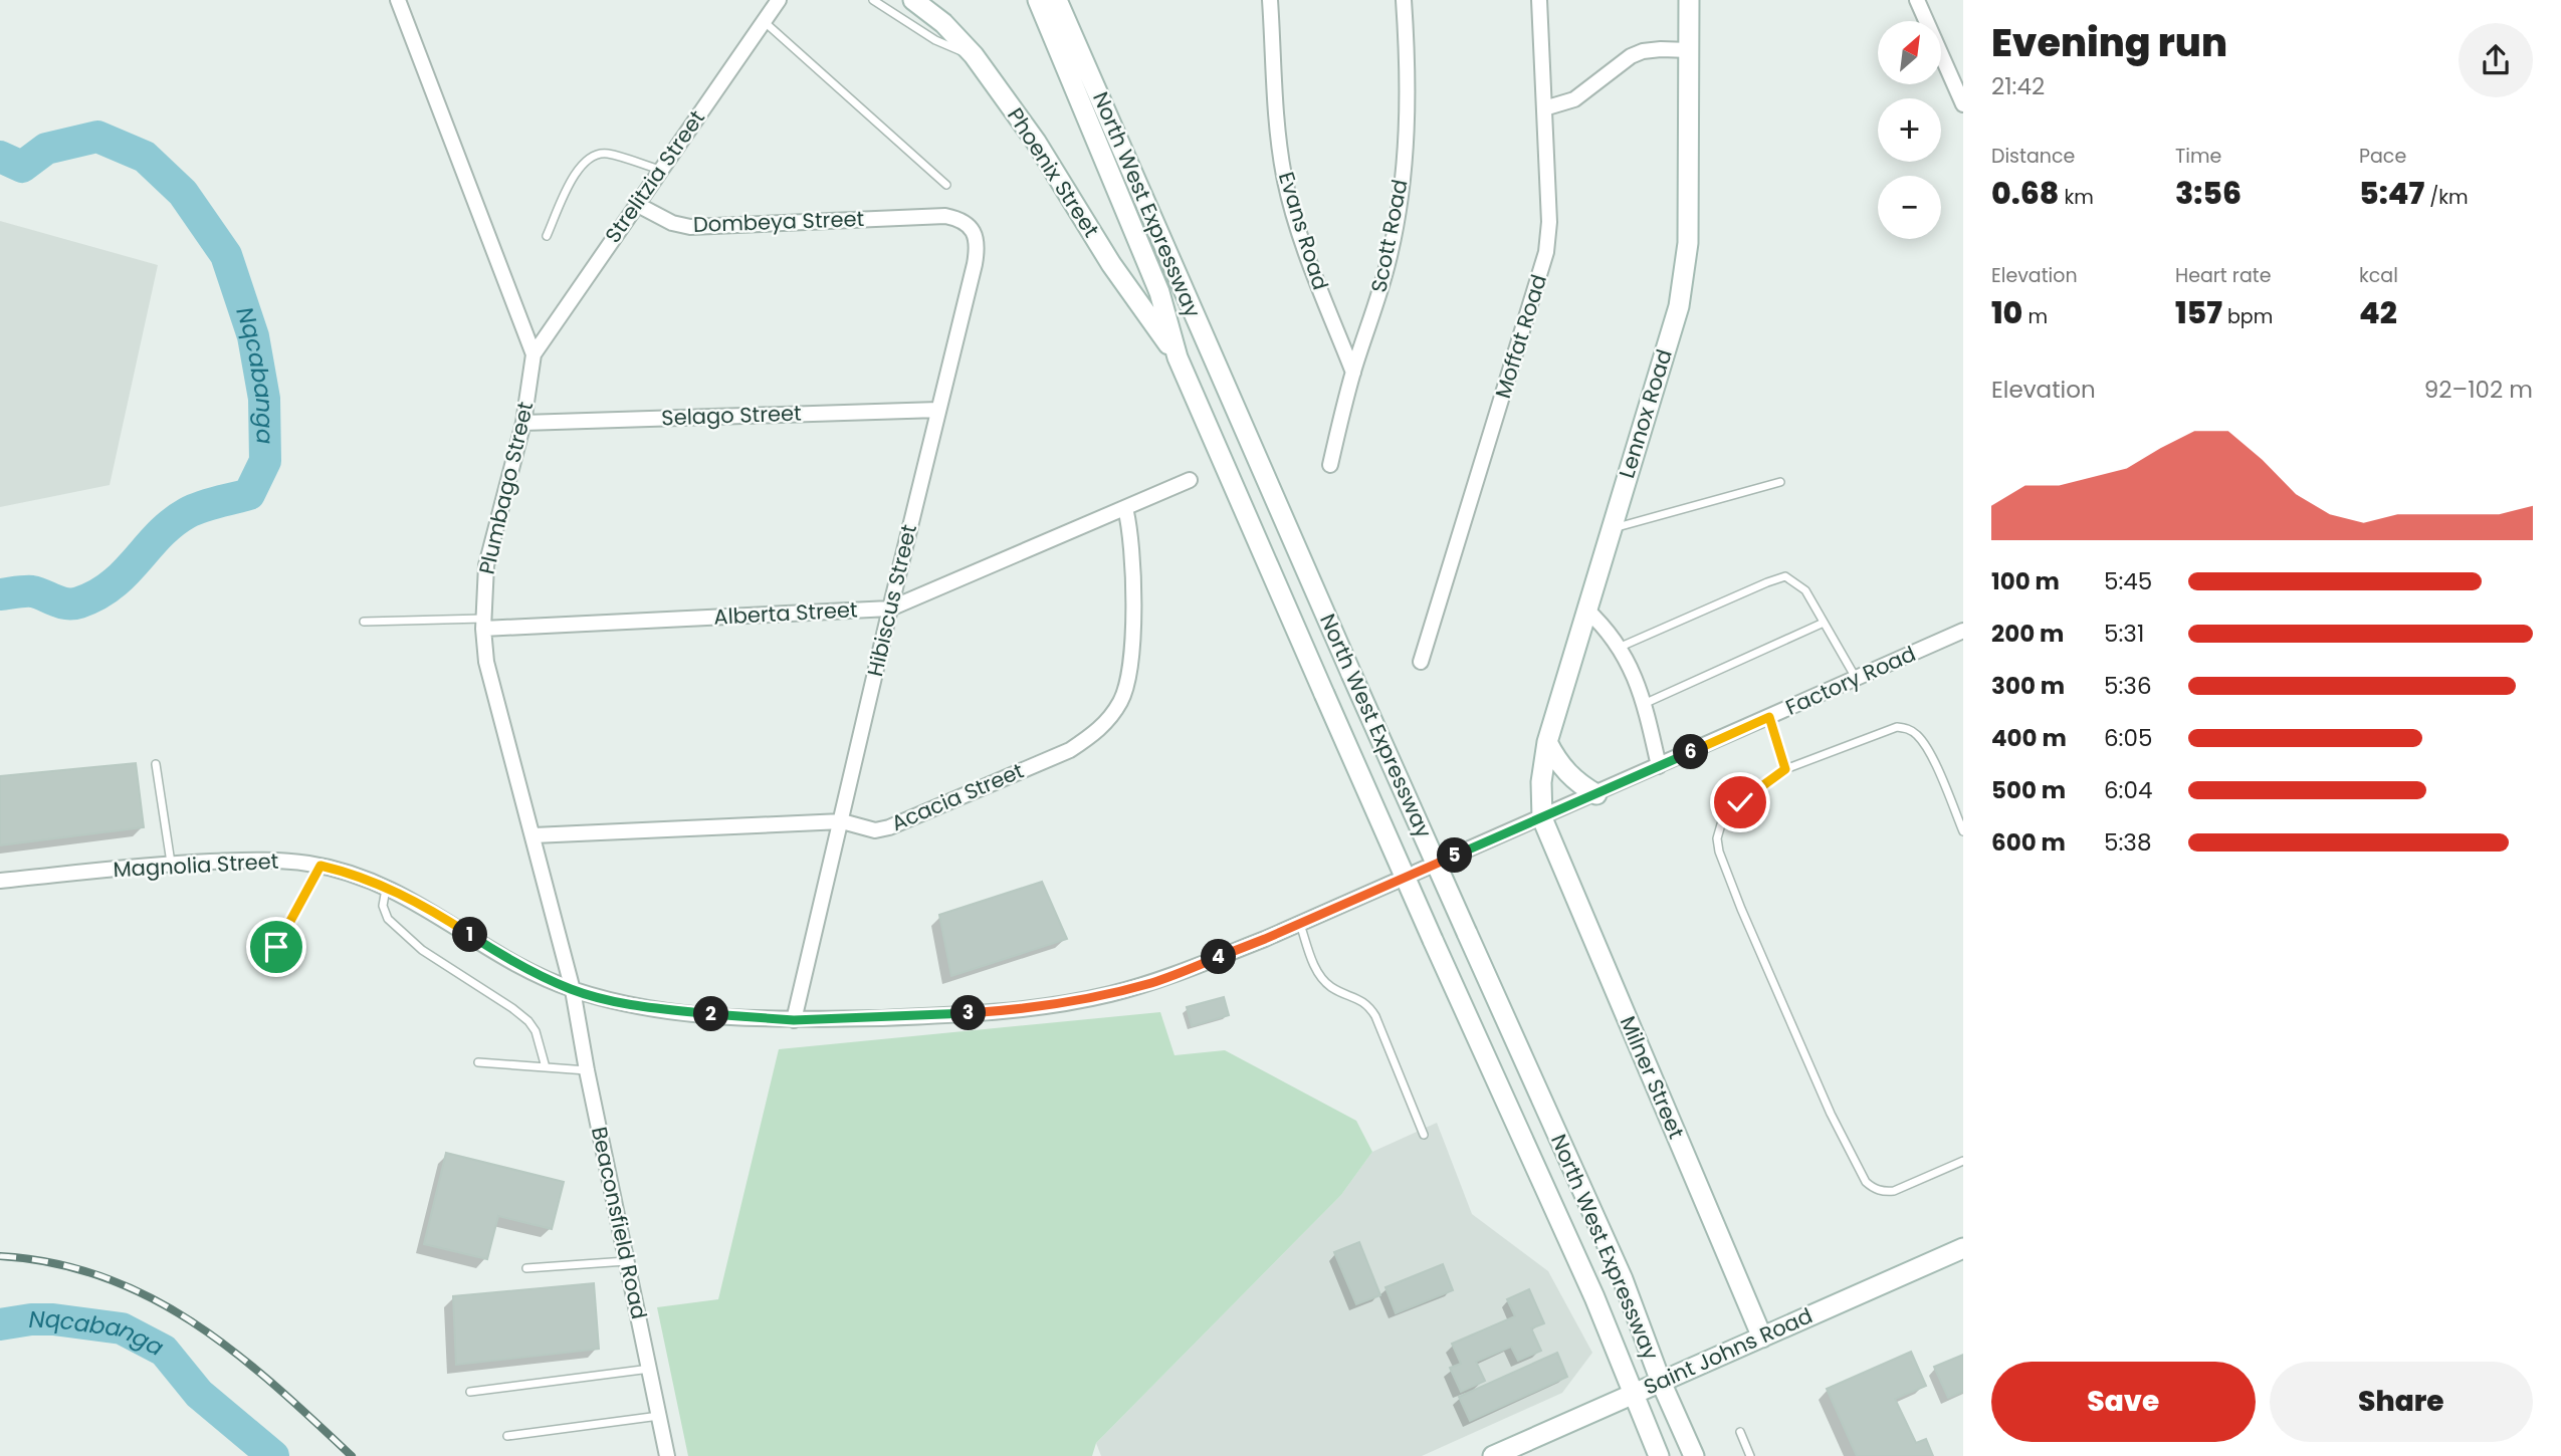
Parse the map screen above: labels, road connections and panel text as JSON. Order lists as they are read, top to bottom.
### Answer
{
  "streets": {
    "main road": [
      "Phoenix Street",
      "North West Expressway",
      "Lennox Road",
      "Milner Street",
      "Saint Johns Road"
    ],
    "street": [
      "Strelitzia Street",
      "Dombeya Street",
      "Evans Road",
      "Scott Road",
      "Moffat Road",
      "Selago Street",
      "Plumbago Street",
      "Hibiscus Street",
      "Alberta Street",
      "Factory Road",
      "Acacia Street",
      "Magnolia Street",
      "Beaconsfield Road"
    ]
  },
  "crossings": [
    ["Phoenix Street", "North West Expressway"],
    ["Strelitzia Street", "Dombeya Street"],
    ["Strelitzia Street", "Plumbago Street"],
    ["North West Expressway", "Saint Johns Road"],
    ["Dombeya Street", "Hibiscus Street"],
    ["Evans Road", "Scott Road"],
    ["Lennox Road", "Factory Road"],
    ["Lennox Road", "Milner Street"],
    ["Selago Street", "Plumbago Street"],
    ["Selago Street", "Hibiscus Street"],
    ["Plumbago Street", "Alberta Street"],
    ["Plumbago Street", "Factory Road"],
    ["Plumbago Street", "Acacia Street"],
    ["Plumbago Street", "Magnolia Street"],
    ["Plumbago Street", "Beaconsfield Road"],
    ["Hibiscus Street", "Alberta Street"],
    ["Hibiscus Street", "Factory Road"],
    ["Hibiscus Street", "Acacia Street"],
    ["Alberta Street", "Acacia Street"],
    ["Factory Road", "Magnolia Street"],
    ["Factory Road", "Milner Street"],
    ["Factory Road", "Beaconsfield Road"],
    ["Magnolia Street", "Beaconsfield Road"],
    ["Milner Street", "Saint Johns Road"]
  ],
  "water": ["Nqcabanga"],
  "north": "top right",
  "page": {
    "heading": ["Evening run", "21:42"],
    "map_buttons": ["+", "−"],
    "stats": [
      ["Distance", "0.68 km"],
      ["Time", "3:56"],
      ["Pace", "5:47 /km"],
      ["Elevation", "10 m"],
      ["Heart rate", "157 bpm"],
      ["kcal", "42"]
    ],
    "chart": ["Elevation", "92–102 m"],
    "list": [
      {
        "name": "100 m",
        "note": "5:45"
      },
      {
        "name": "200 m",
        "note": "5:31"
      },
      {
        "name": "300 m",
        "note": "5:36"
      },
      {
        "name": "400 m",
        "note": "6:05"
      },
      {
        "name": "500 m",
        "note": "6:04"
      },
      {
        "name": "600 m",
        "note": "5:38"
      }
    ],
    "pins": [
      "6",
      "5",
      "1",
      "4",
      "3",
      "2"
    ],
    "buttons": ["Save", "Share"]
  }
}
